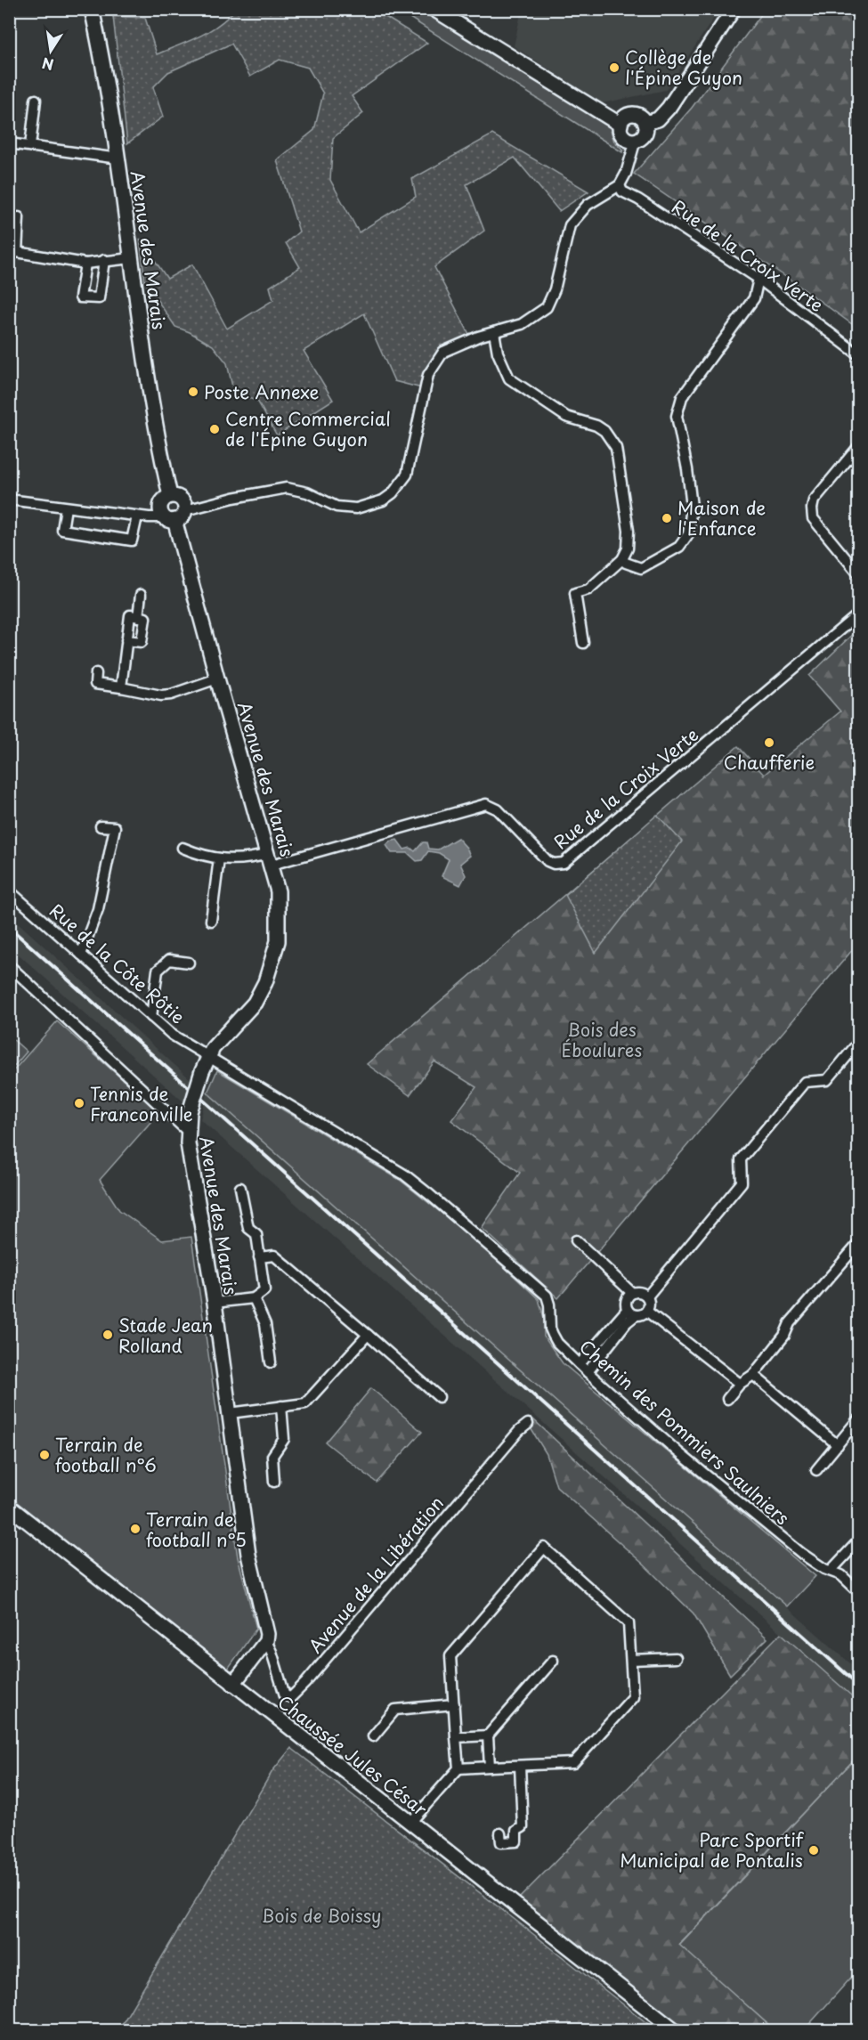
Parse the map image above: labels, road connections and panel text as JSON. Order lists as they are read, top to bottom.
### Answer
{
  "streets": {
    "street": [
      "Avenue des Marais",
      "Rue de la Croix Verte",
      "Rue de la Côte Rôtie",
      "Chemin des Pommiers Saulniers",
      "Avenue de la Libération",
      "Chaussée Jules César"
    ]
  },
  "crossings": [
    ["Avenue des Marais", "Rue de la Croix Verte"],
    ["Avenue des Marais", "Rue de la Côte Rôtie"],
    ["Avenue des Marais", "Chemin des Pommiers Saulniers"],
    ["Avenue des Marais", "Avenue de la Libération"],
    ["Rue de la Côte Rôtie", "Chemin des Pommiers Saulniers"]
  ],
  "parks": ["Bois des Éboulures", "Bois de Boissy"],
  "places": [
    "Collège de l'Épine Guyon",
    "Poste Annexe",
    "Centre Commercial de l'Épine Guyon",
    "Maison de l'Enfance",
    "Chaufferie",
    "Tennis de Franconville",
    "Stade Jean Rolland",
    "Terrain de football n°6",
    "Terrain de football n°5",
    "Parc Sportif Municipal de Pontalis"
  ],
  "north": "bottom"
}
